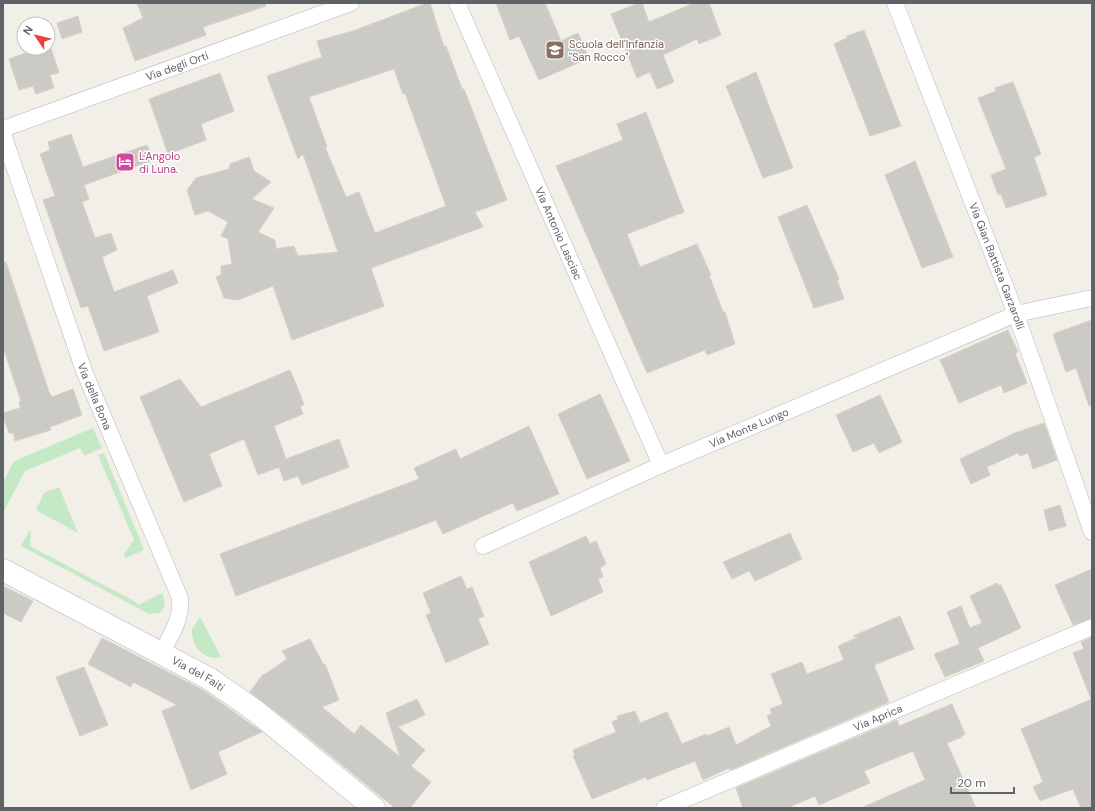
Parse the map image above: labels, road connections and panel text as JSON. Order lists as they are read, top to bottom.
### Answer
{
  "streets": {
    "street": [
      "Via degli Orti",
      "Via Antonio Lasciac",
      "Via Gian Battista Garzarolli",
      "Via della Bona",
      "Via Monte Lungo",
      "Via del Faiti",
      "Via Aprica"
    ]
  },
  "crossings": [
    ["Via Antonio Lasciac", "Via Monte Lungo"],
    ["Via Gian Battista Garzarolli", "Via Monte Lungo"],
    ["Via della Bona", "Via del Faiti"]
  ],
  "places": {
    "school or university": ["Scuola dell'Infanzia \"San Rocco\""],
    "hotel": ["L'Angolo di Luna."]
  },
  "scale_bar": "20 m",
  "north": "top left"
}
